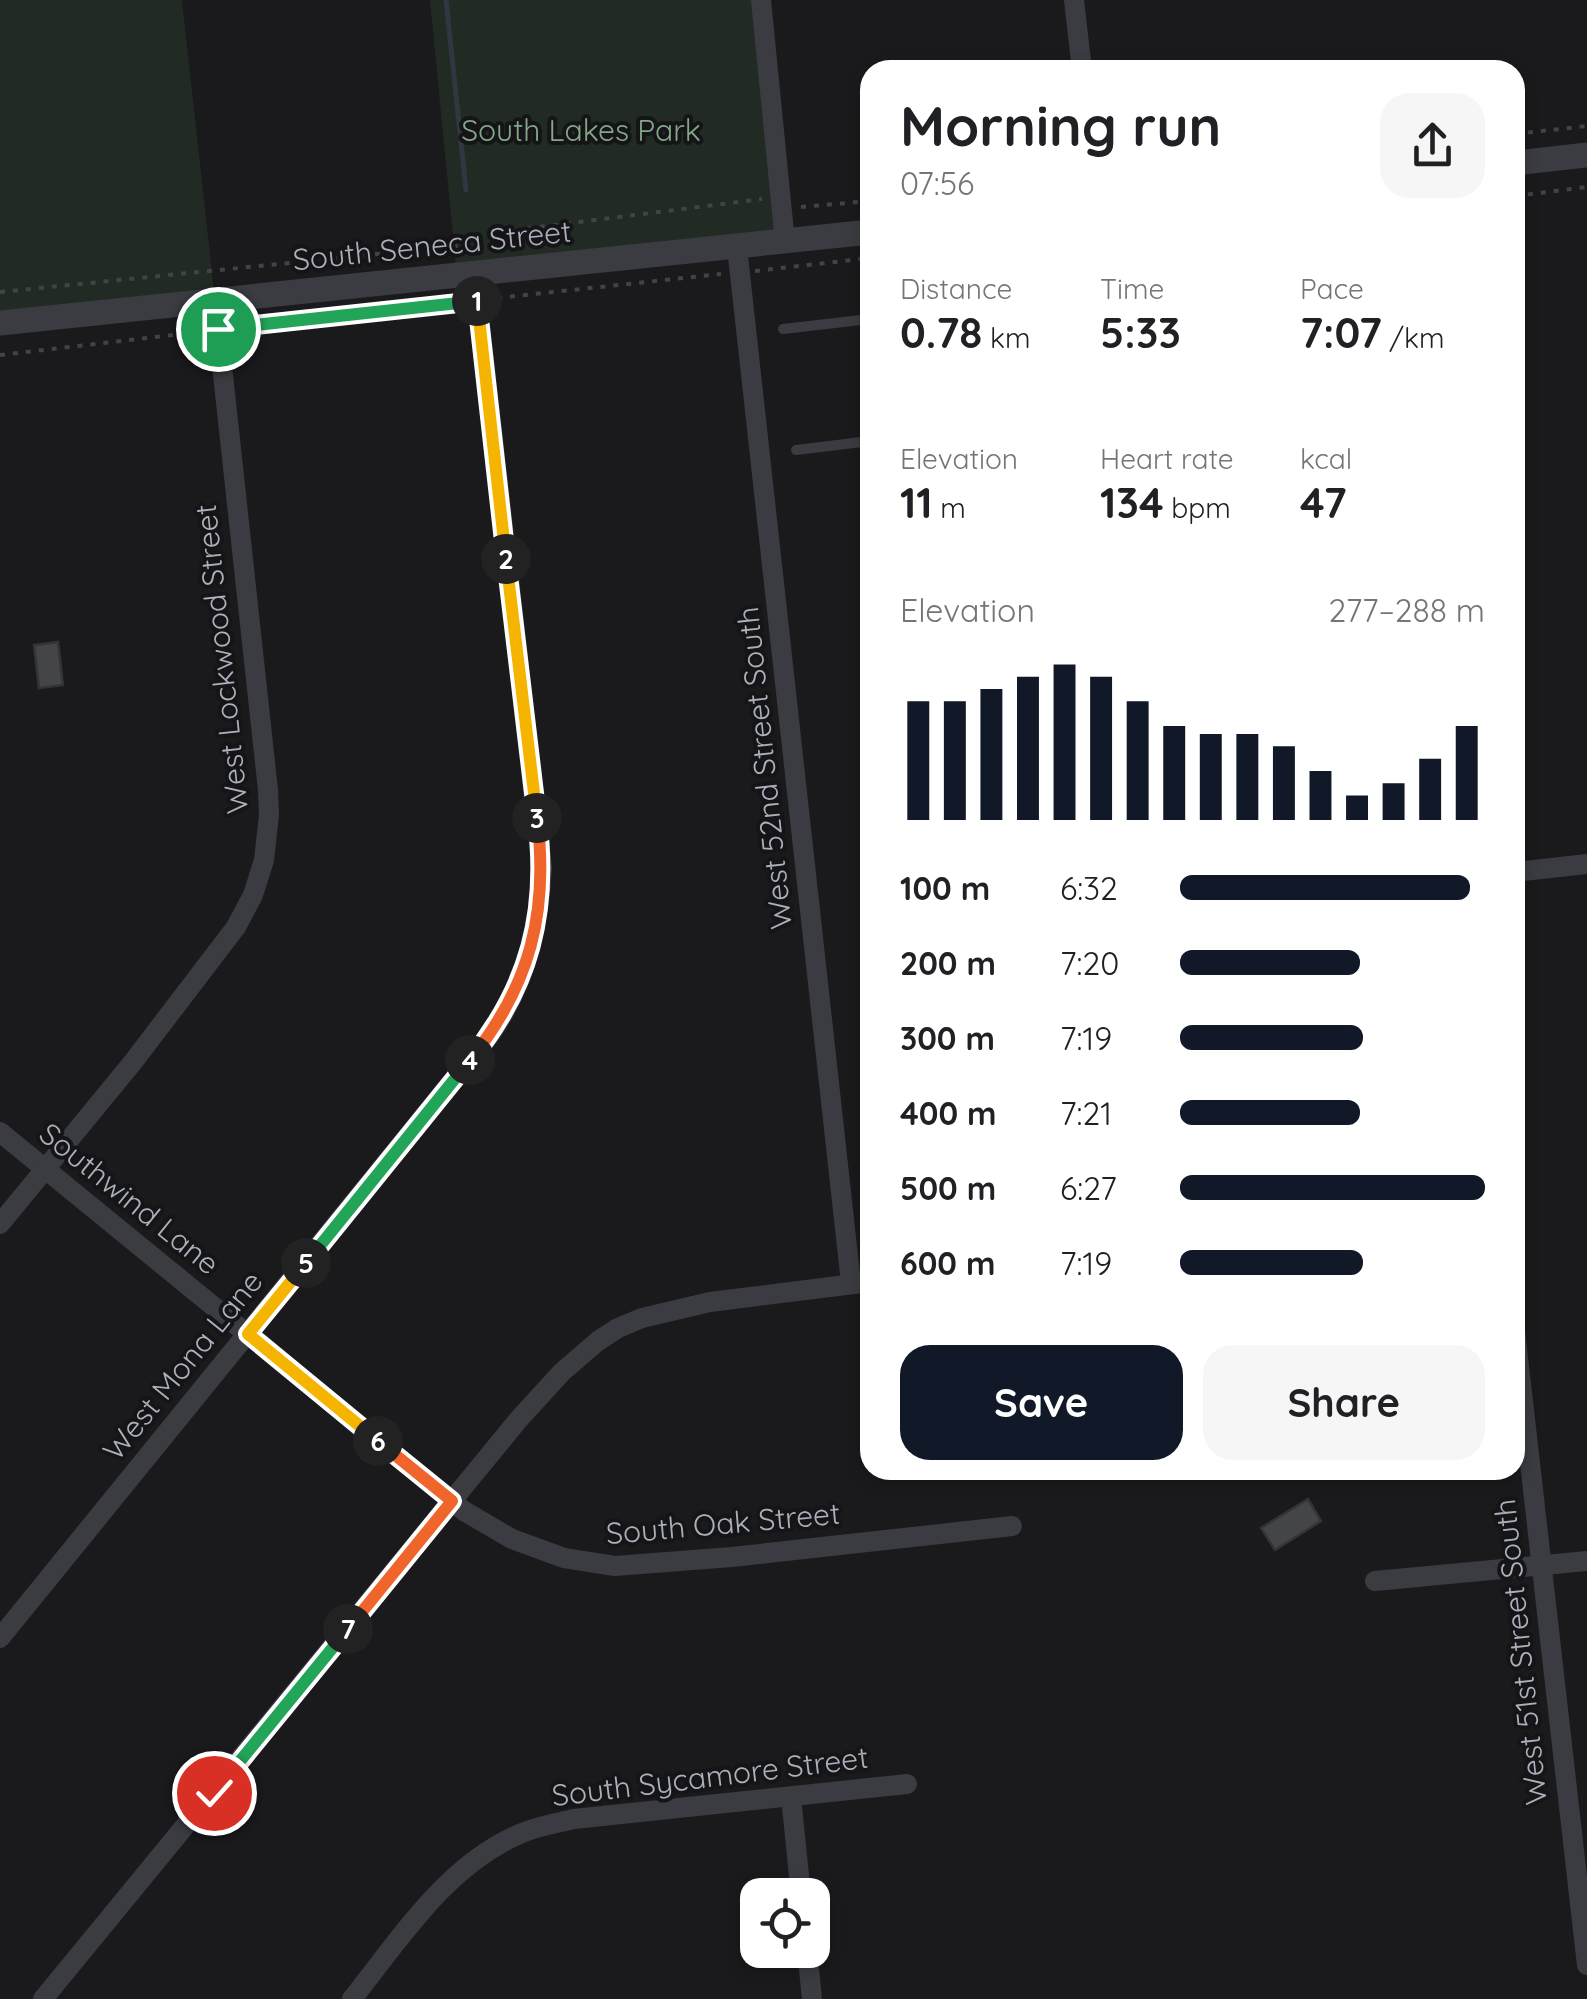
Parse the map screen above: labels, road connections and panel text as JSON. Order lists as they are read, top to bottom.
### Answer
{
  "streets": {
    "street": [
      "South Seneca Street",
      "West Lockwood Street",
      "West 52nd Street South",
      "Southwind Lane",
      "West Mona Lane",
      "South Oak Street",
      "West 51st Street South",
      "South Sycamore Street"
    ]
  },
  "crossings": [
    ["South Seneca Street", "West Lockwood Street"],
    ["South Seneca Street", "West 52nd Street South"],
    ["South Seneca Street", "West Mona Lane"],
    ["West Lockwood Street", "Southwind Lane"],
    ["Southwind Lane", "West Mona Lane"],
    ["Southwind Lane", "South Oak Street"]
  ],
  "parks": ["South Lakes Park"],
  "page": {
    "heading": ["Morning run", "07:56"],
    "stats": [
      ["Distance", "0.78 km"],
      ["Time", "5:33"],
      ["Pace", "7:07 /km"],
      ["Elevation", "11 m"],
      ["Heart rate", "134 bpm"],
      ["kcal", "47"]
    ],
    "pins": [
      "1",
      "2",
      "3",
      "4",
      "5",
      "6",
      "7"
    ],
    "chart": ["Elevation", "277–288 m"],
    "list": [
      {
        "name": "100 m",
        "note": "6:32"
      },
      {
        "name": "200 m",
        "note": "7:20"
      },
      {
        "name": "300 m",
        "note": "7:19"
      },
      {
        "name": "400 m",
        "note": "7:21"
      },
      {
        "name": "500 m",
        "note": "6:27"
      },
      {
        "name": "600 m",
        "note": "7:19"
      }
    ],
    "buttons": ["Save", "Share"]
  }
}
